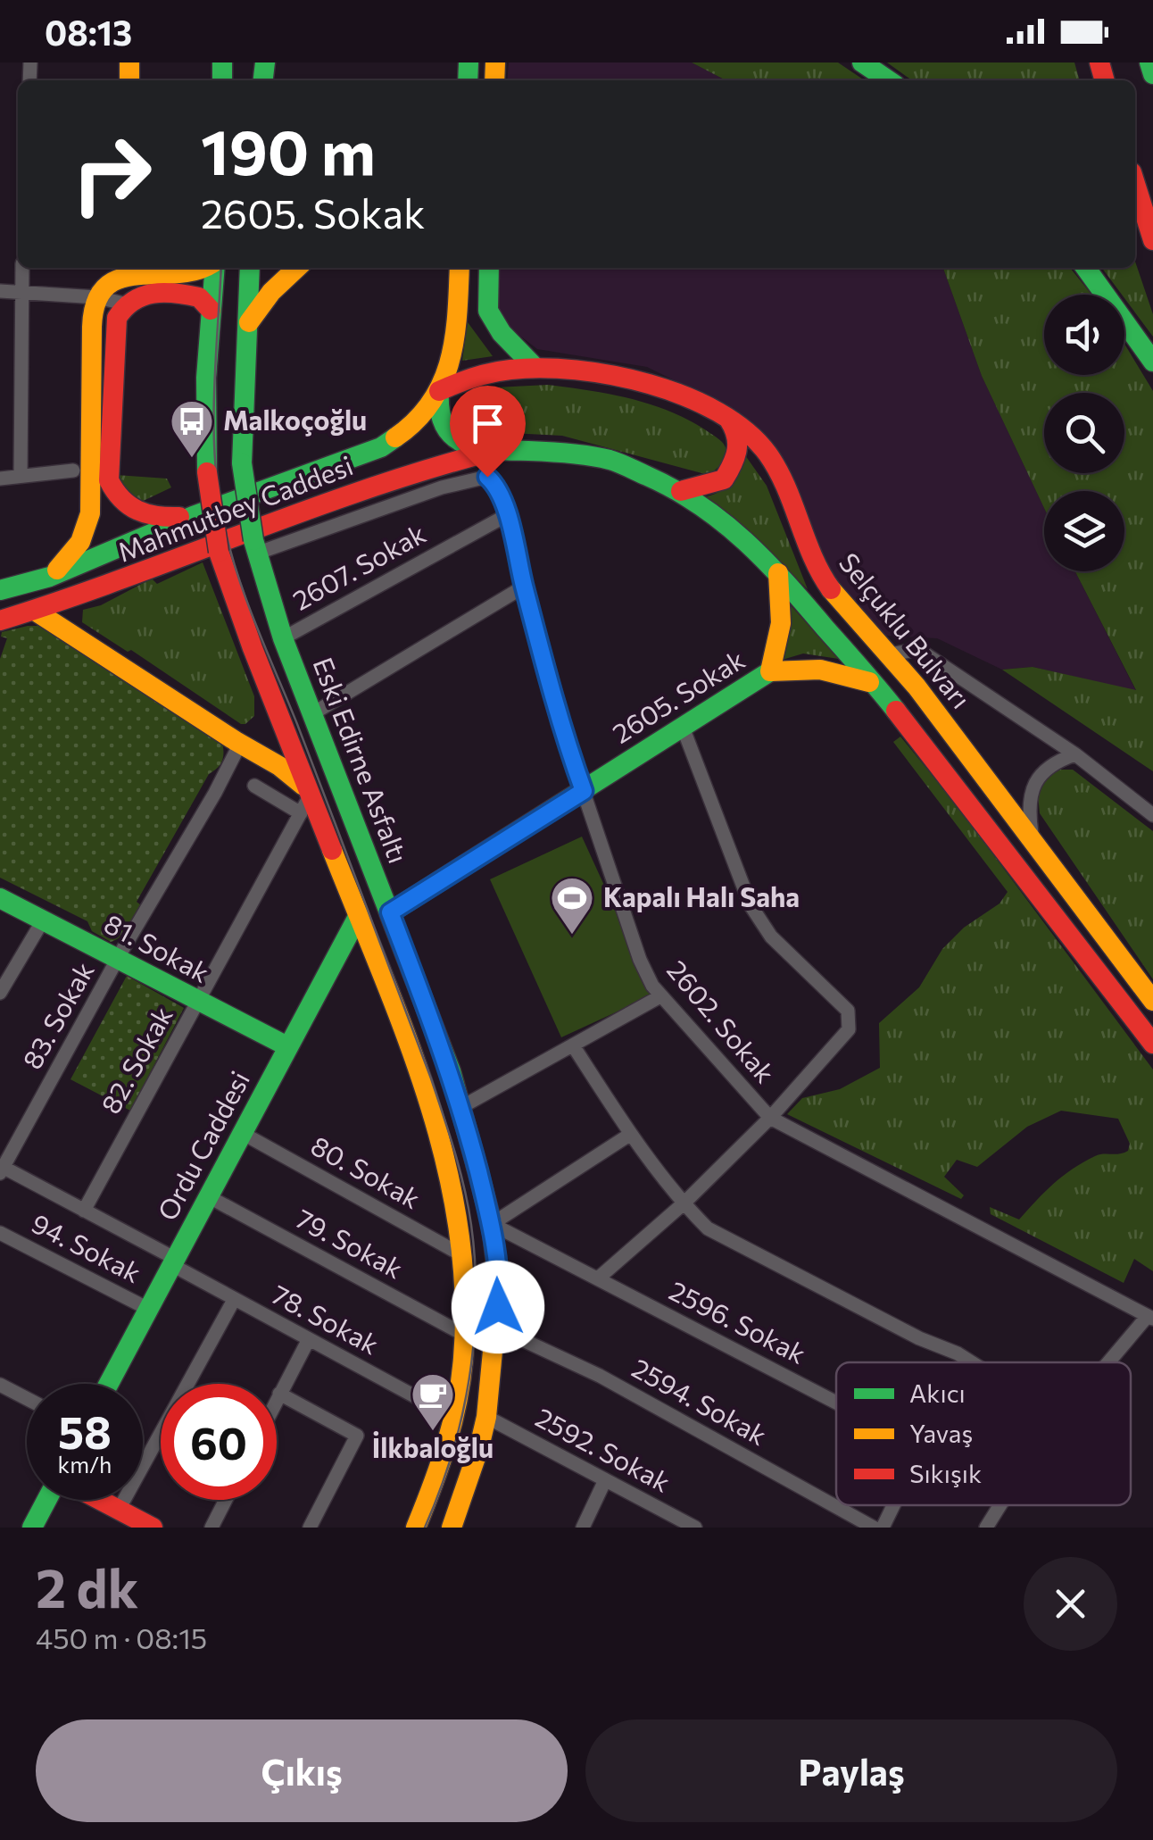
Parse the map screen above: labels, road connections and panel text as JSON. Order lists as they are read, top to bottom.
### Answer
{
  "streets": {
    "main road": [
      "Mahmutbey Caddesi",
      "Selçuklu Bulvarı",
      "2605. Sokak",
      "Eski Edirne Asfaltı",
      "81. Sokak",
      "Ordu Caddesi"
    ],
    "street": [
      "2607. Sokak",
      "83. Sokak",
      "2602. Sokak",
      "82. Sokak",
      "80. Sokak",
      "79. Sokak",
      "94. Sokak",
      "78. Sokak",
      "2596. Sokak",
      "2594. Sokak",
      "2592. Sokak"
    ]
  },
  "crossings": [
    ["Mahmutbey Caddesi", "Selçuklu Bulvarı"],
    ["2607. Sokak", "Eski Edirne Asfaltı"],
    ["2607. Sokak", "2602. Sokak"],
    ["2605. Sokak", "Eski Edirne Asfaltı"],
    ["2605. Sokak", "2602. Sokak"],
    ["Eski Edirne Asfaltı", "2602. Sokak"],
    ["Eski Edirne Asfaltı", "82. Sokak"],
    ["Eski Edirne Asfaltı", "Ordu Caddesi"],
    ["Eski Edirne Asfaltı", "80. Sokak"],
    ["Eski Edirne Asfaltı", "79. Sokak"],
    ["Eski Edirne Asfaltı", "78. Sokak"],
    ["Eski Edirne Asfaltı", "2596. Sokak"],
    ["Eski Edirne Asfaltı", "2594. Sokak"],
    ["Eski Edirne Asfaltı", "2592. Sokak"],
    ["81. Sokak", "83. Sokak"],
    ["81. Sokak", "82. Sokak"],
    ["81. Sokak", "Ordu Caddesi"],
    ["83. Sokak", "78. Sokak"],
    ["82. Sokak", "78. Sokak"],
    ["Ordu Caddesi", "80. Sokak"],
    ["Ordu Caddesi", "79. Sokak"],
    ["Ordu Caddesi", "94. Sokak"],
    ["Ordu Caddesi", "78. Sokak"]
  ],
  "places": {
    "bus stop": ["Malkoçoğlu"],
    "sports": ["Kapalı Halı Saha"],
    "cafe": ["İlkbaloğlu"]
  },
  "legend": ["Akıcı", "Yavaş", "Sıkışık"],
  "page": {
    "status": "08:13",
    "turn": ["190 m", "2605. Sokak"],
    "speed": "58 km/h",
    "limit": "60",
    "heading": ["2 dk", "450 m · 08:15"],
    "buttons": ["Çıkış", "Paylaş"]
  }
}
